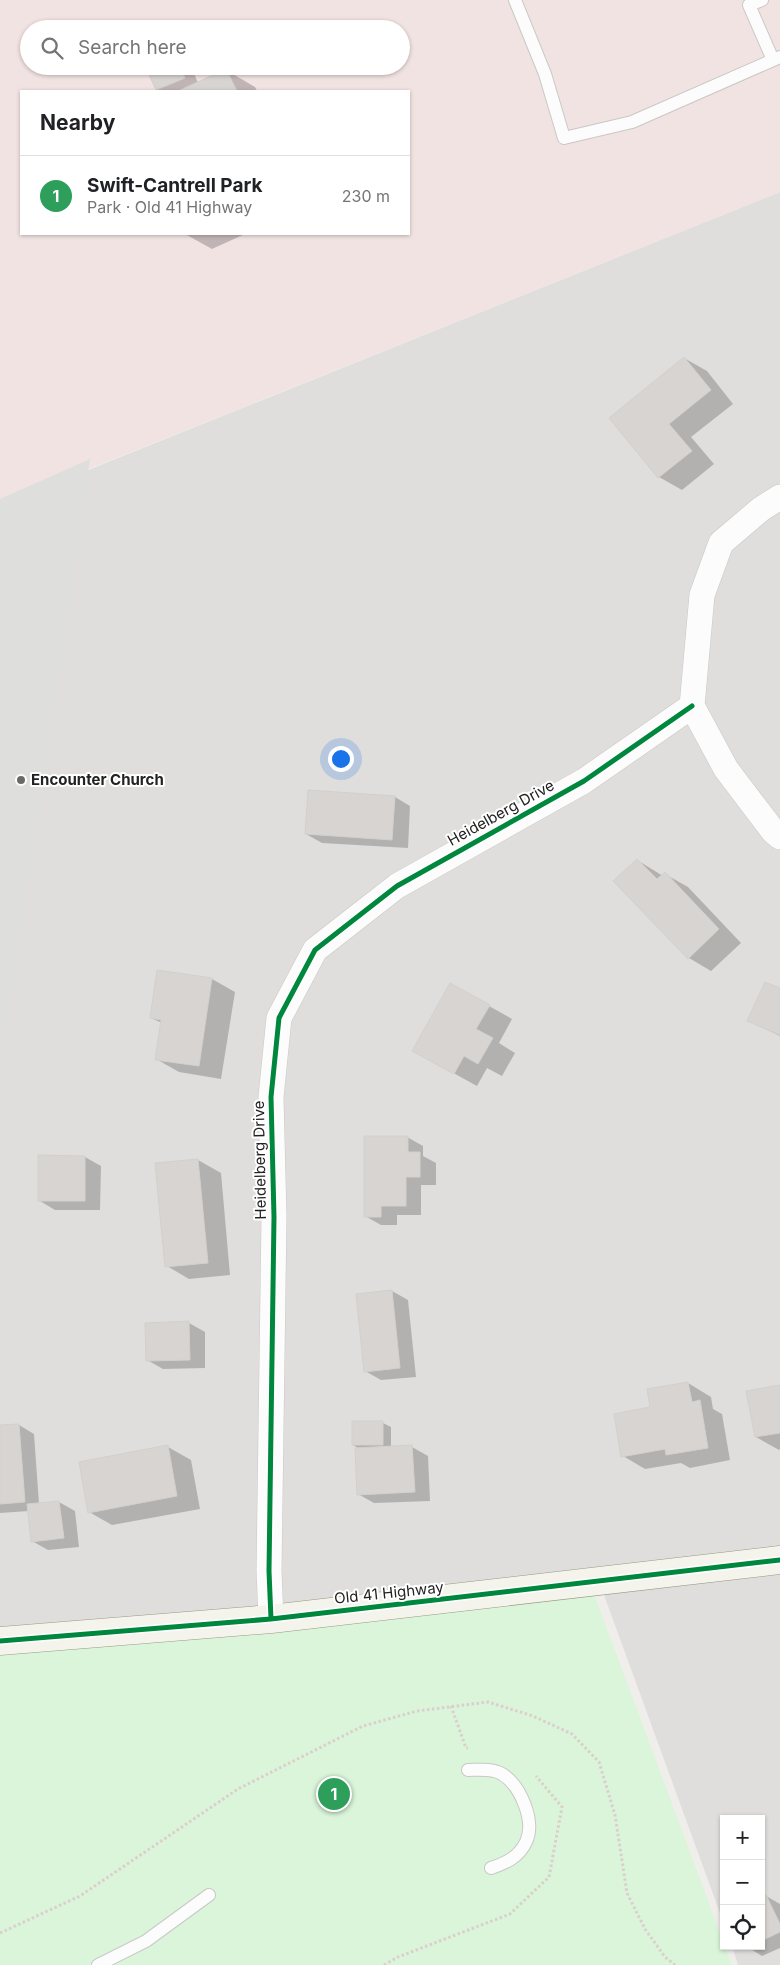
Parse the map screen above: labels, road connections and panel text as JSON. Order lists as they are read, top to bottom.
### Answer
{
  "streets": {
    "main road": ["Old 41 Highway"],
    "street": ["Heidelberg Drive"]
  },
  "crossings": [
    ["Heidelberg Drive", "Old 41 Highway"]
  ],
  "places": ["Encounter Church"],
  "page": {
    "search": "Search here",
    "heading": "Nearby",
    "list": [
      {
        "mark": "1",
        "name": "Swift-Cantrell Park",
        "note": "Park · Old 41 Highway",
        "value": "230 m"
      }
    ],
    "pins": "1",
    "map_buttons": ["+", "−"]
  }
}
